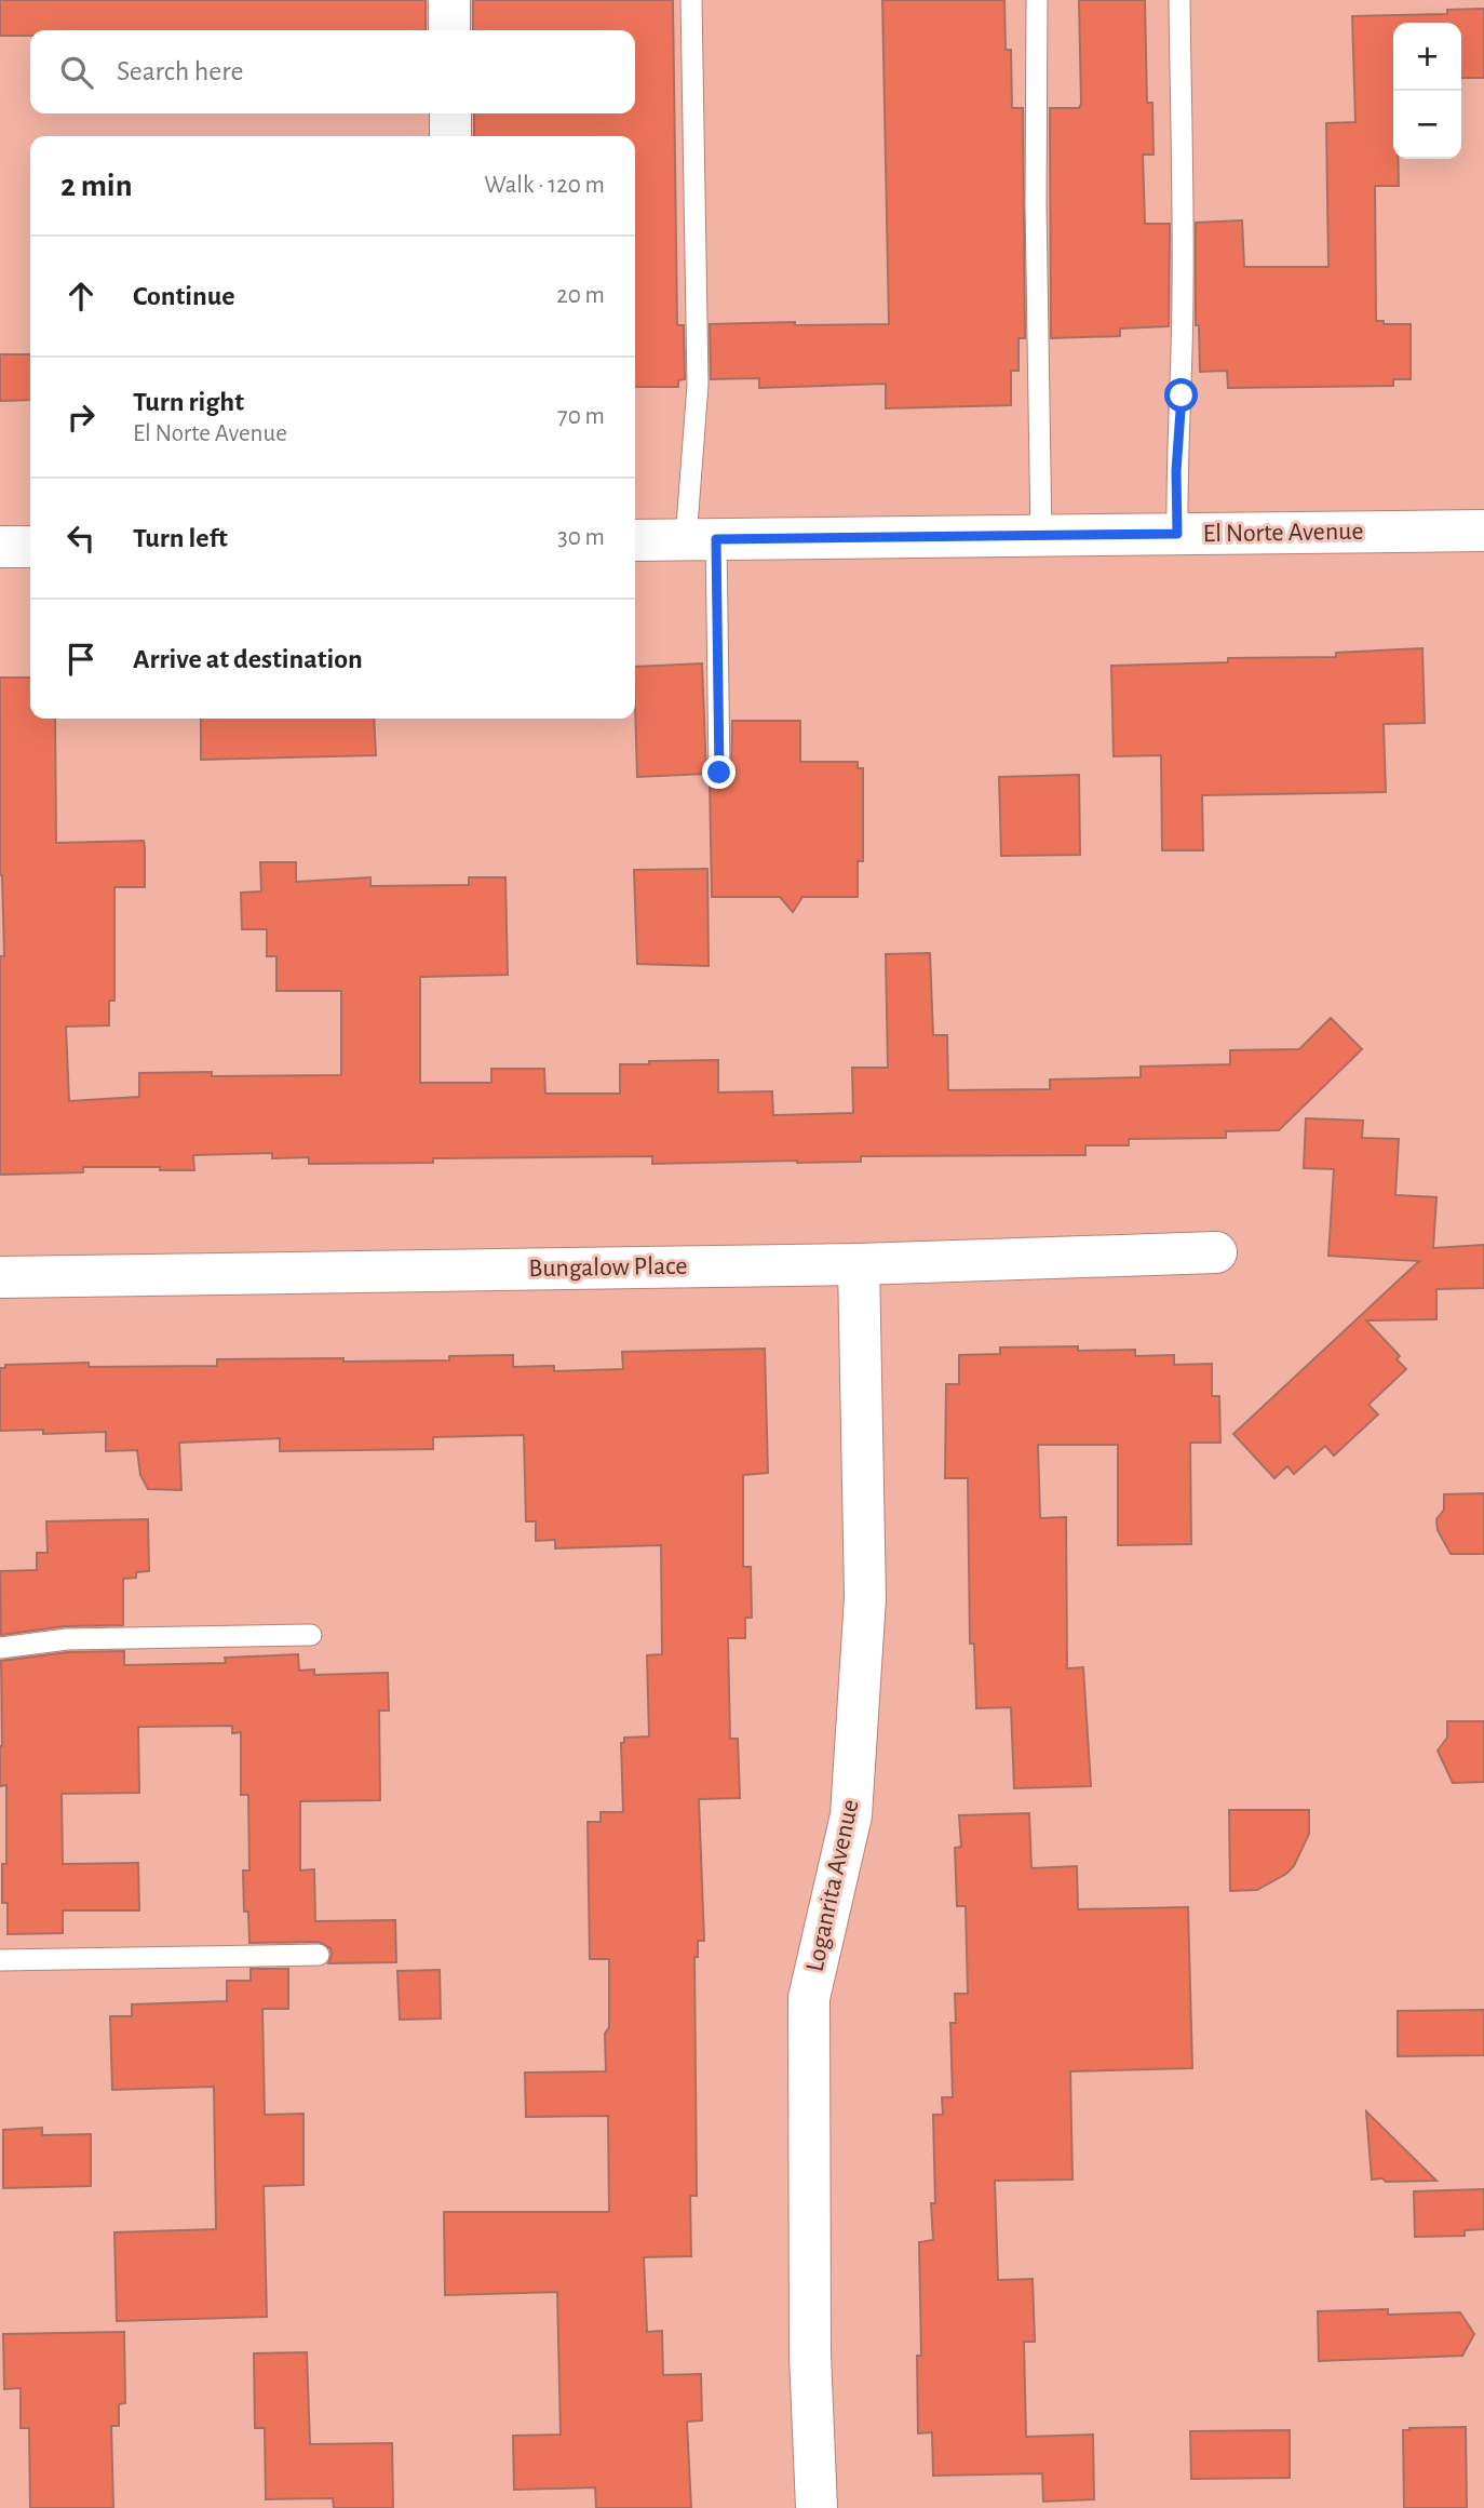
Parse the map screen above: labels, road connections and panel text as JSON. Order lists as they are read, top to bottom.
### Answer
{
  "streets": {
    "street": ["El Norte Avenue", "Bungalow Place", "Loganrita Avenue"]
  },
  "crossings": [
    ["Bungalow Place", "Loganrita Avenue"]
  ],
  "page": {
    "map_buttons": ["+", "−"],
    "search": "Search here",
    "heading": ["2 min", "Walk · 120 m"],
    "list": [
      ["Continue", "20 m"],
      ["Turn right", "El Norte Avenue", "70 m"],
      ["Turn left", "30 m"],
      "Arrive at destination"
    ]
  }
}
